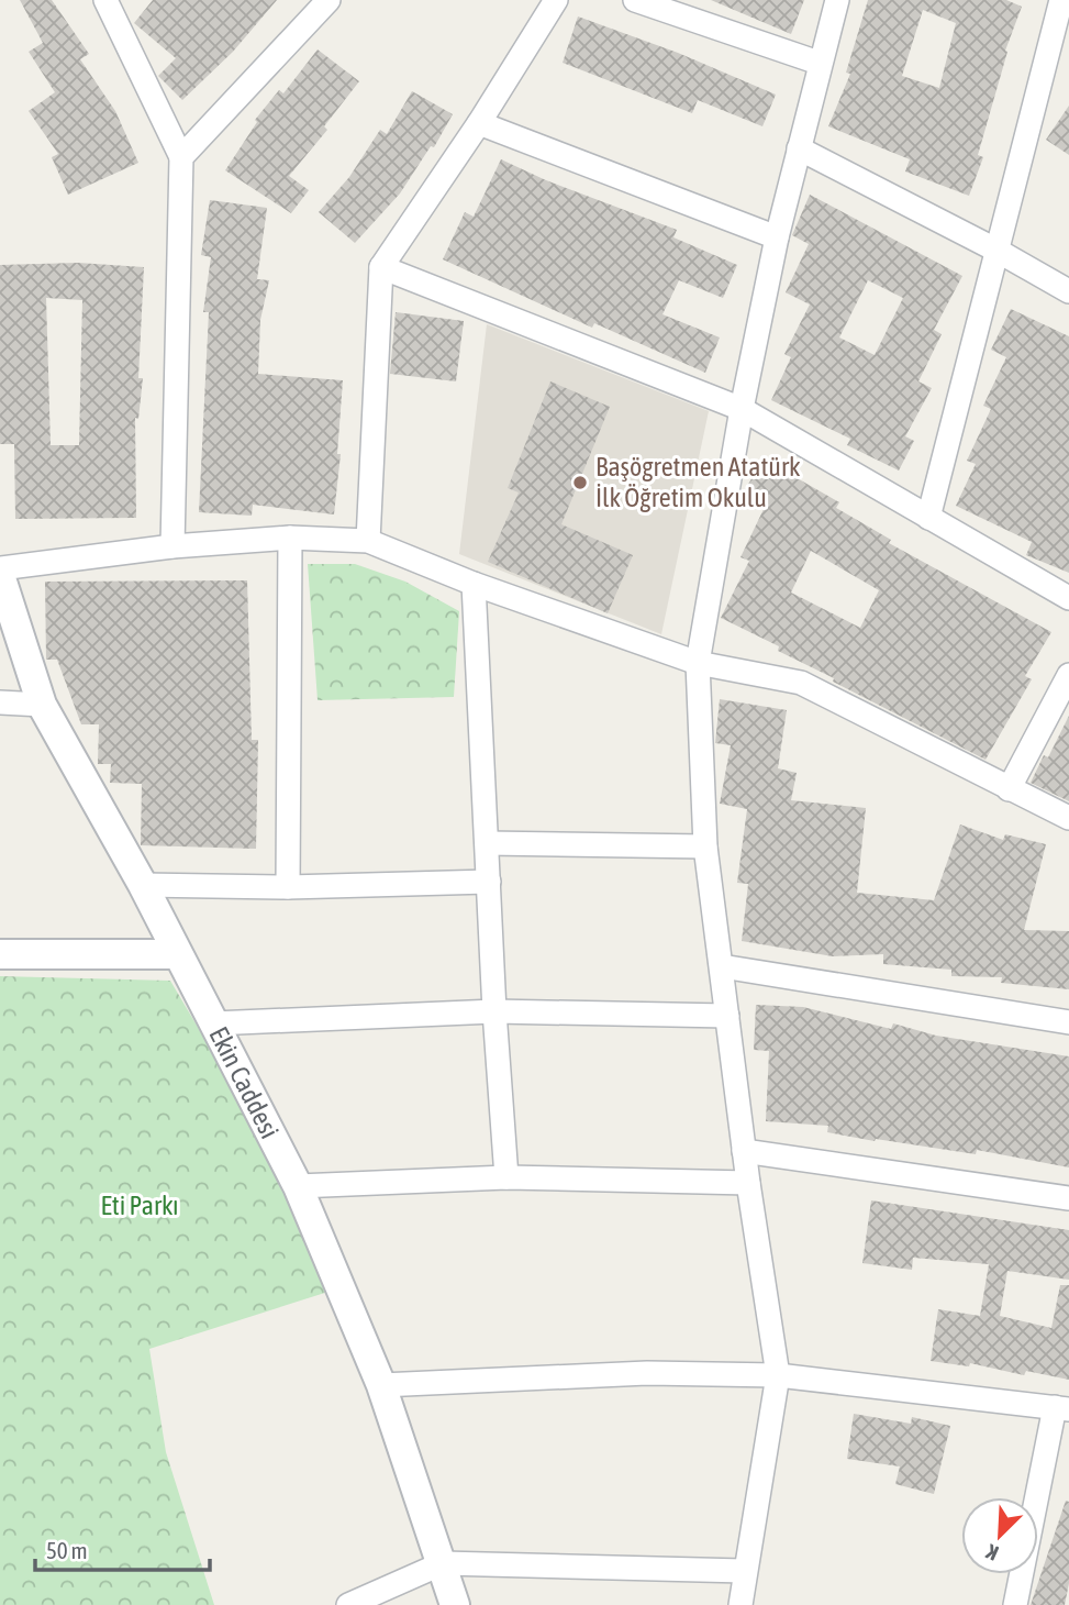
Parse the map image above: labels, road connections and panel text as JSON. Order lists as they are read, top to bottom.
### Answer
{
  "streets": {
    "street": ["Ekin Caddesi"]
  },
  "parks": ["Eti Parkı"],
  "places": ["Başögretmen Atatürk İlk Öğretim Okulu"],
  "scale_bar": "50 m",
  "north": "bottom left"
}
